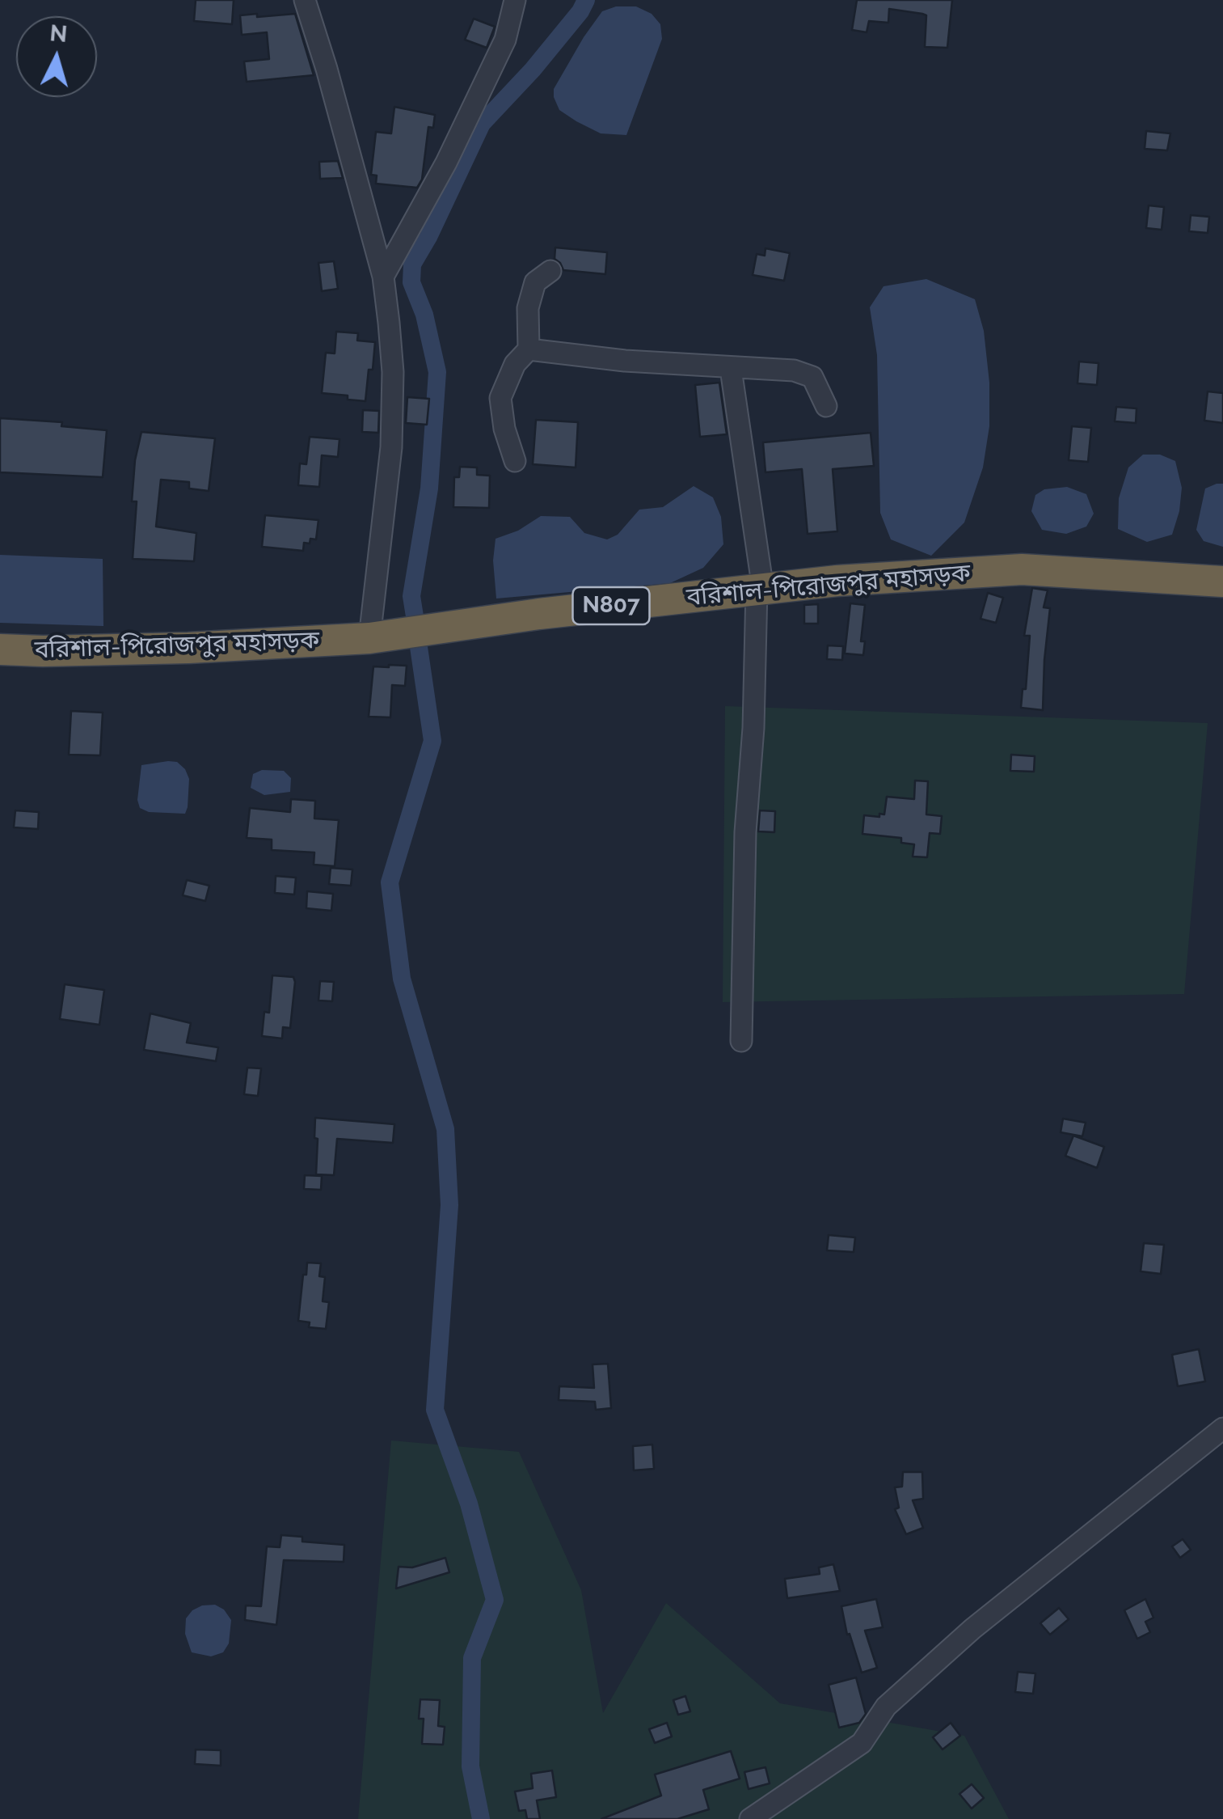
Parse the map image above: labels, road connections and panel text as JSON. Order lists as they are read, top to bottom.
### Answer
{
  "streets": {
    "highway": ["বরিশাল-পিরোজপুর মহাসড়ক", "N807"]
  },
  "north": "top"
}
